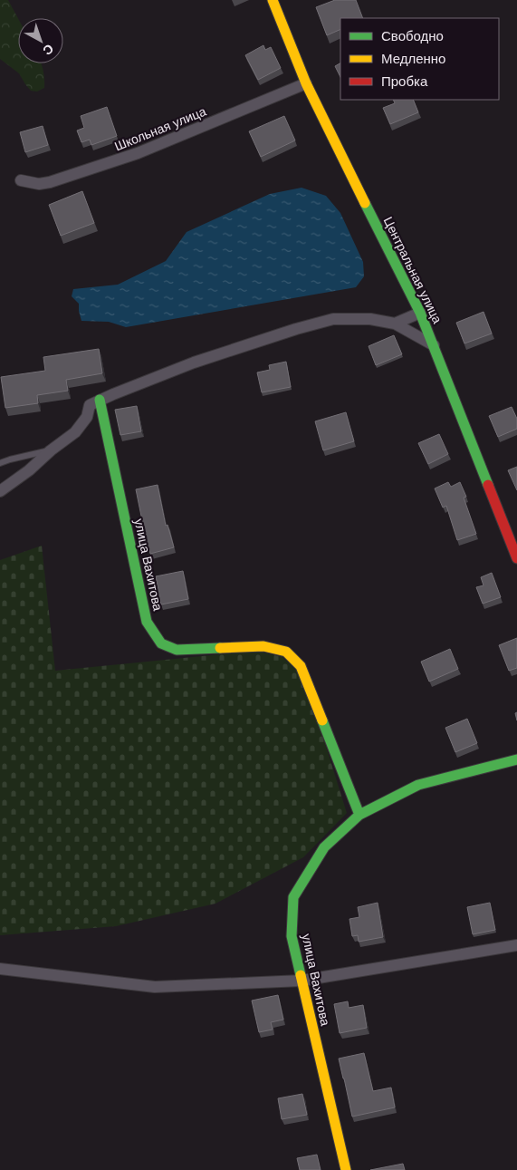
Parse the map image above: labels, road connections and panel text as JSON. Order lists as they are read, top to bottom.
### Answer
{
  "streets": {
    "street": ["Школьная улица", "Центральная улица", "улица Вахитова"]
  },
  "crossings": [
    ["Школьная улица", "Центральная улица"]
  ],
  "legend": ["Свободно", "Медленно", "Пробка"],
  "north": "bottom right"
}
